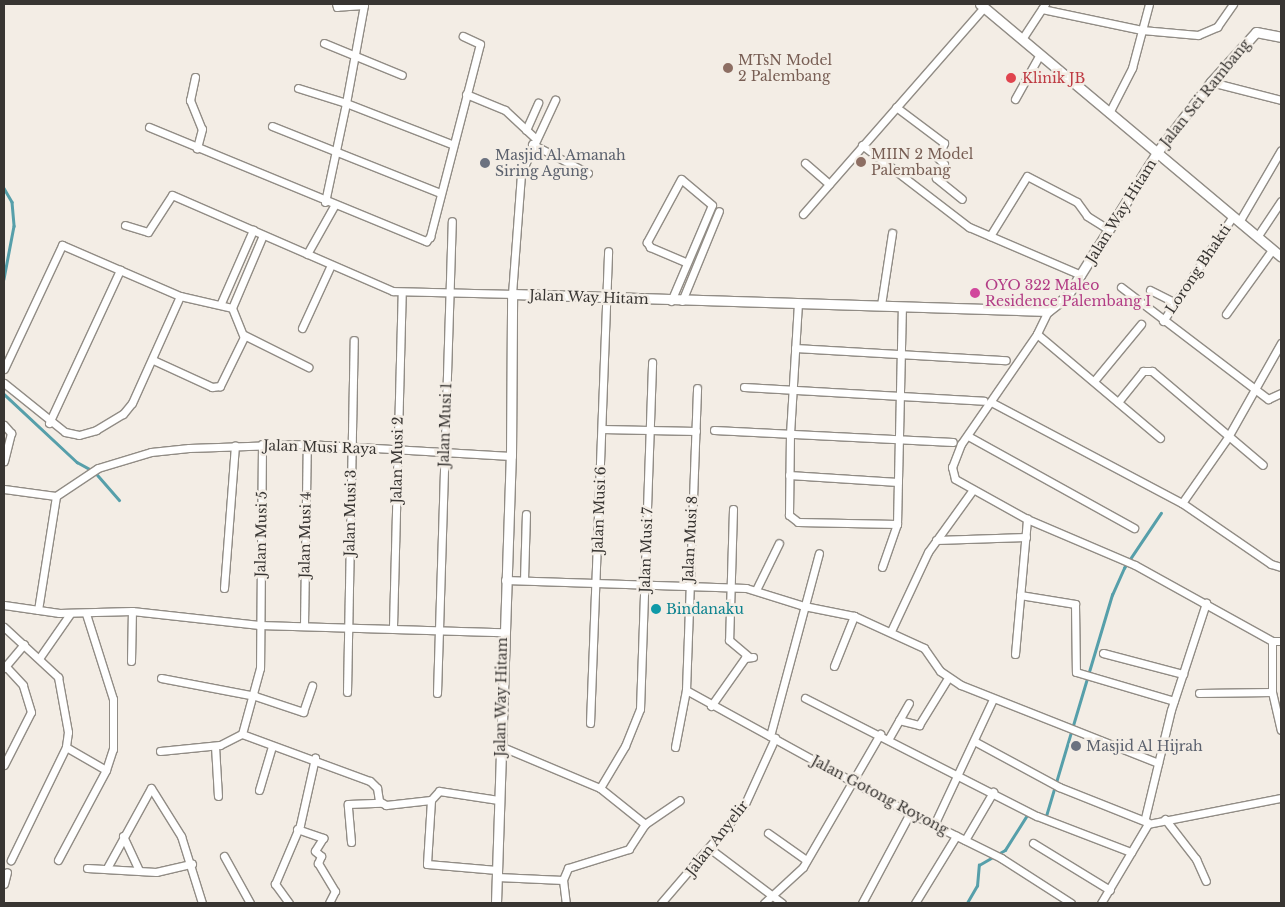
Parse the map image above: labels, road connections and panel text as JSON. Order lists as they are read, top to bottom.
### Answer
{
  "streets": {
    "street": [
      "Jalan Sei Rambang",
      "Jalan Way Hitam",
      "Lorong Bhakti",
      "Jalan Musi 1",
      "Jalan Musi Raya",
      "Jalan Musi 2",
      "Jalan Musi 6",
      "Jalan Musi 3",
      "Jalan Musi 5",
      "Jalan Musi 4",
      "Jalan Musi 8",
      "Jalan Musi 7",
      "Jalan Gotong Royong",
      "Jalan Anyelir"
    ]
  },
  "crossings": [
    ["Jalan Sei Rambang", "Jalan Way Hitam"],
    ["Jalan Way Hitam", "Jalan Musi Raya"],
    ["Jalan Way Hitam", "Jalan Musi 6"],
    ["Jalan Musi 1", "Jalan Musi Raya"],
    ["Jalan Musi Raya", "Jalan Musi 2"],
    ["Jalan Musi Raya", "Jalan Musi 3"],
    ["Jalan Musi Raya", "Jalan Musi 5"],
    ["Jalan Musi Raya", "Jalan Musi 4"],
    ["Jalan Musi 8", "Jalan Gotong Royong"],
    ["Jalan Gotong Royong", "Jalan Anyelir"]
  ],
  "places": [
    "MTsN Model 2 Palembang",
    "Klinik JB",
    "MIIN 2 Model Palembang",
    "Masjid Al Amanah Siring Agung",
    "OYO 322 Maleo Residence Palembang I",
    "Bindanaku",
    "Masjid Al Hijrah"
  ]
}
